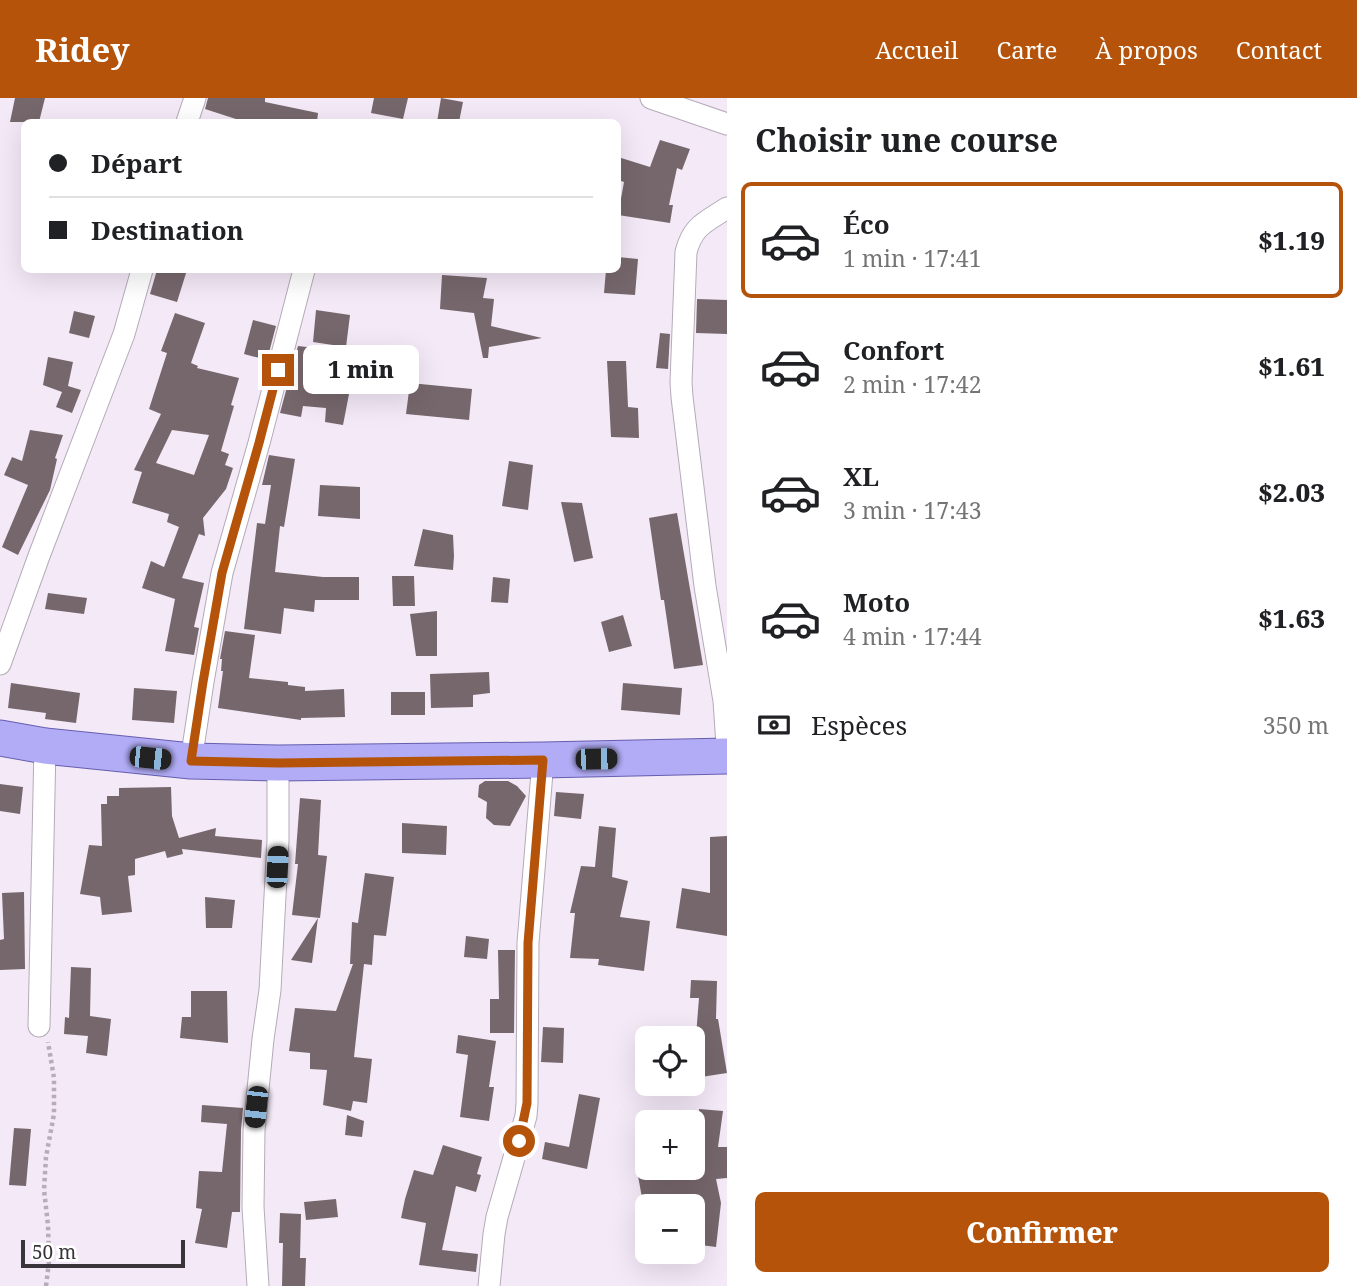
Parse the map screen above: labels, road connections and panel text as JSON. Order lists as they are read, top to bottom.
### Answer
{
  "scale_bar": "50 m",
  "page": {
    "header": "Ridey",
    "nav": [
      "Accueil",
      "Carte",
      "À propos",
      "Contact"
    ],
    "heading": "Choisir une course",
    "banner": ["Départ", "Destination"],
    "list": [
      {
        "name": "Éco",
        "note": "1 min · 17:41",
        "value": "$1.19"
      },
      {
        "name": "Confort",
        "note": "2 min · 17:42",
        "value": "$1.61"
      },
      {
        "name": "XL",
        "note": "3 min · 17:43",
        "value": "$2.03"
      },
      {
        "name": "Moto",
        "note": "4 min · 17:44",
        "value": "$1.63"
      }
    ],
    "bubble": "1 min",
    "pay": ["Espèces", "350 m"],
    "map_buttons": ["+", "−"],
    "buttons": "Confirmer",
    "scale": "50 m"
  }
}
